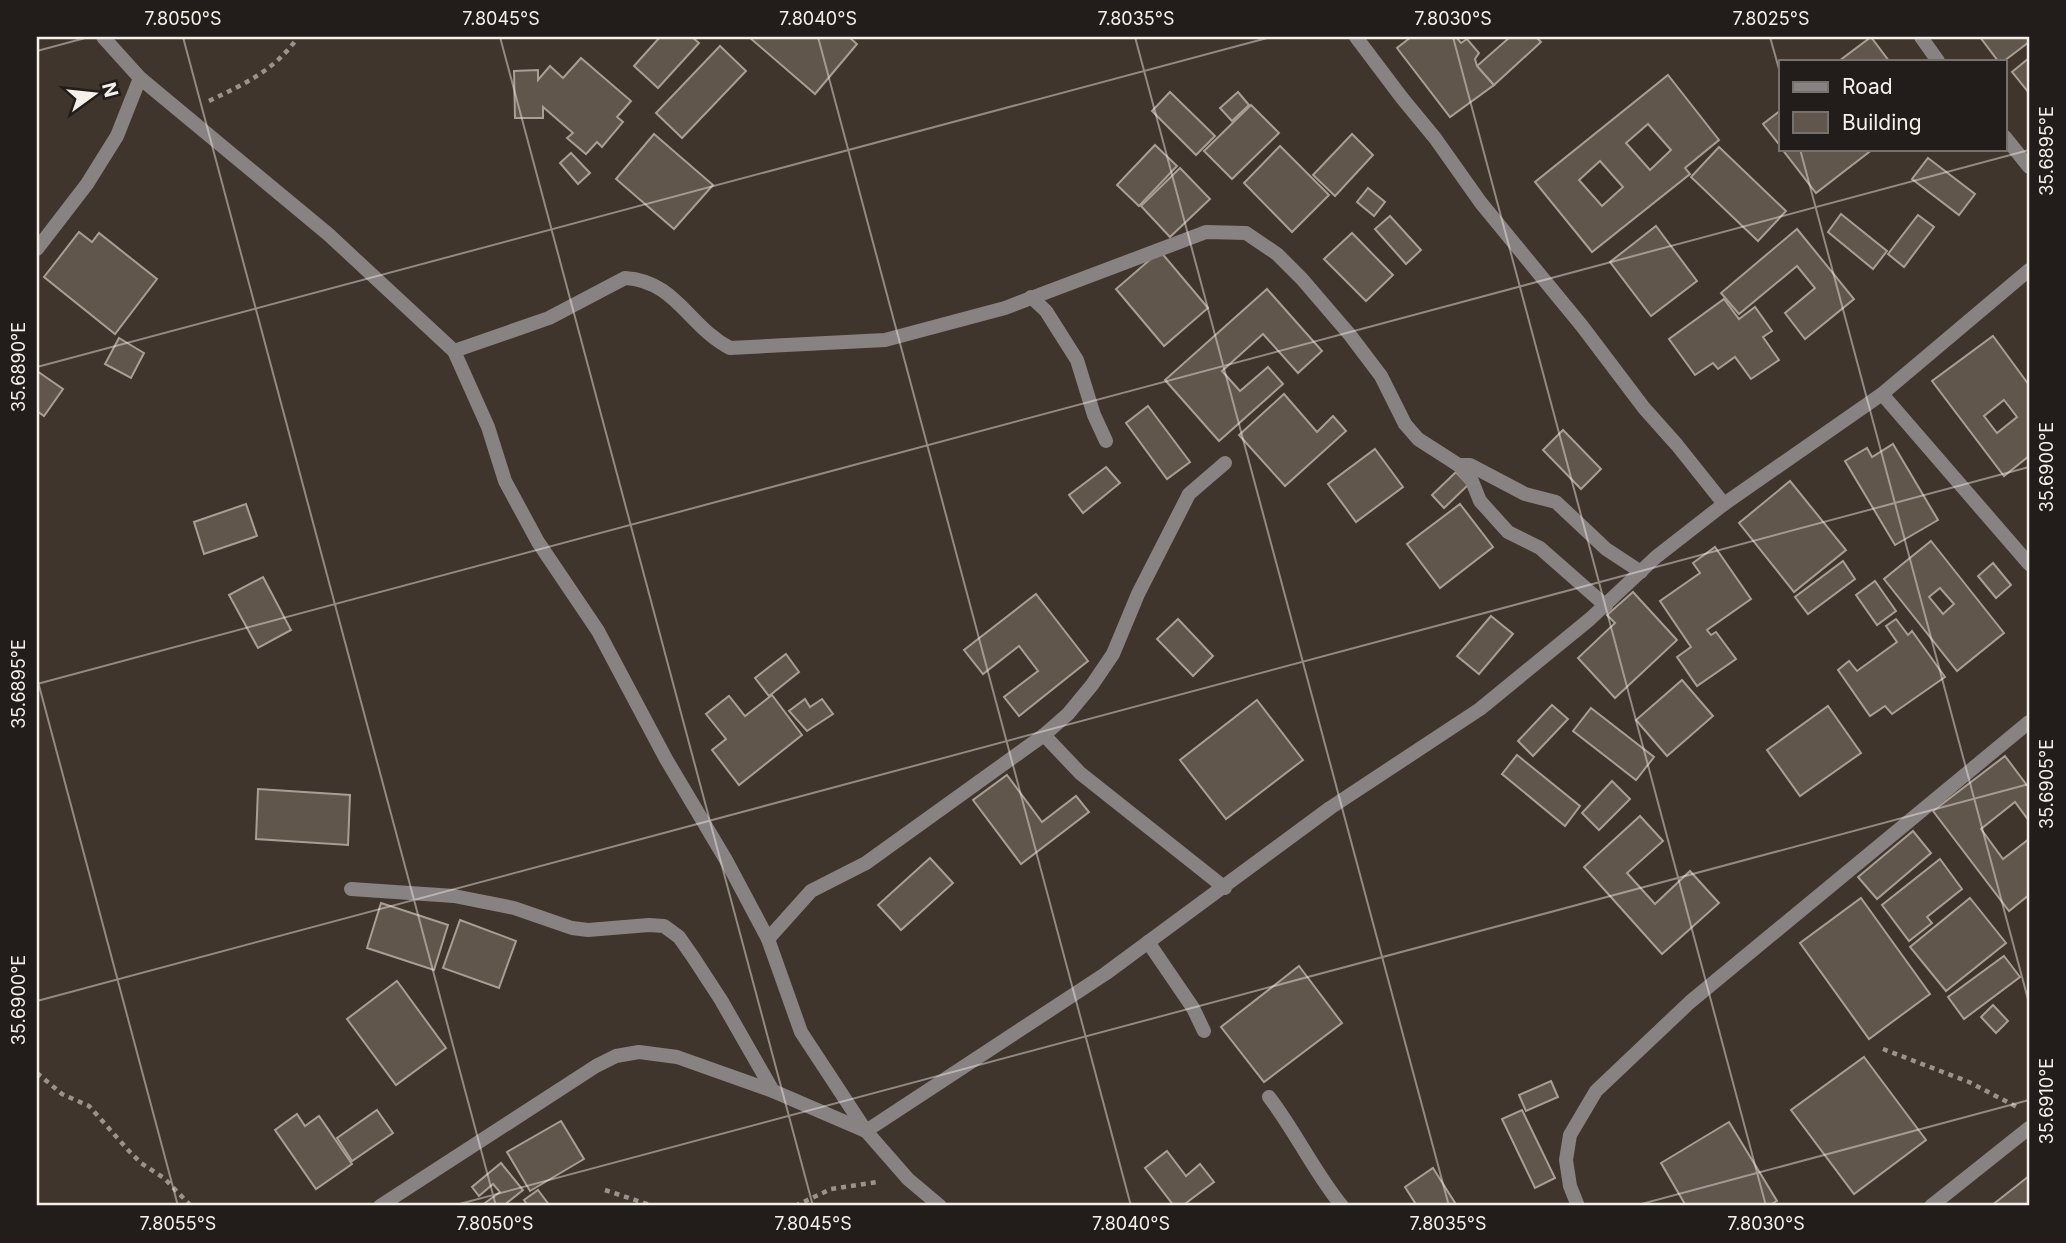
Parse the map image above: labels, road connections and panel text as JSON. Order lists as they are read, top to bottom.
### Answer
{
  "legend": ["Road", "Building"],
  "north": "right",
  "coordinates": [
    "7.8050°S",
    "7.8045°S",
    "7.8040°S",
    "7.8035°S",
    "7.8030°S",
    "7.8025°S",
    "35.6895°E",
    "35.6890°E",
    "35.6900°E",
    "35.6905°E",
    "35.6910°E",
    "7.8055°S"
  ]
}
